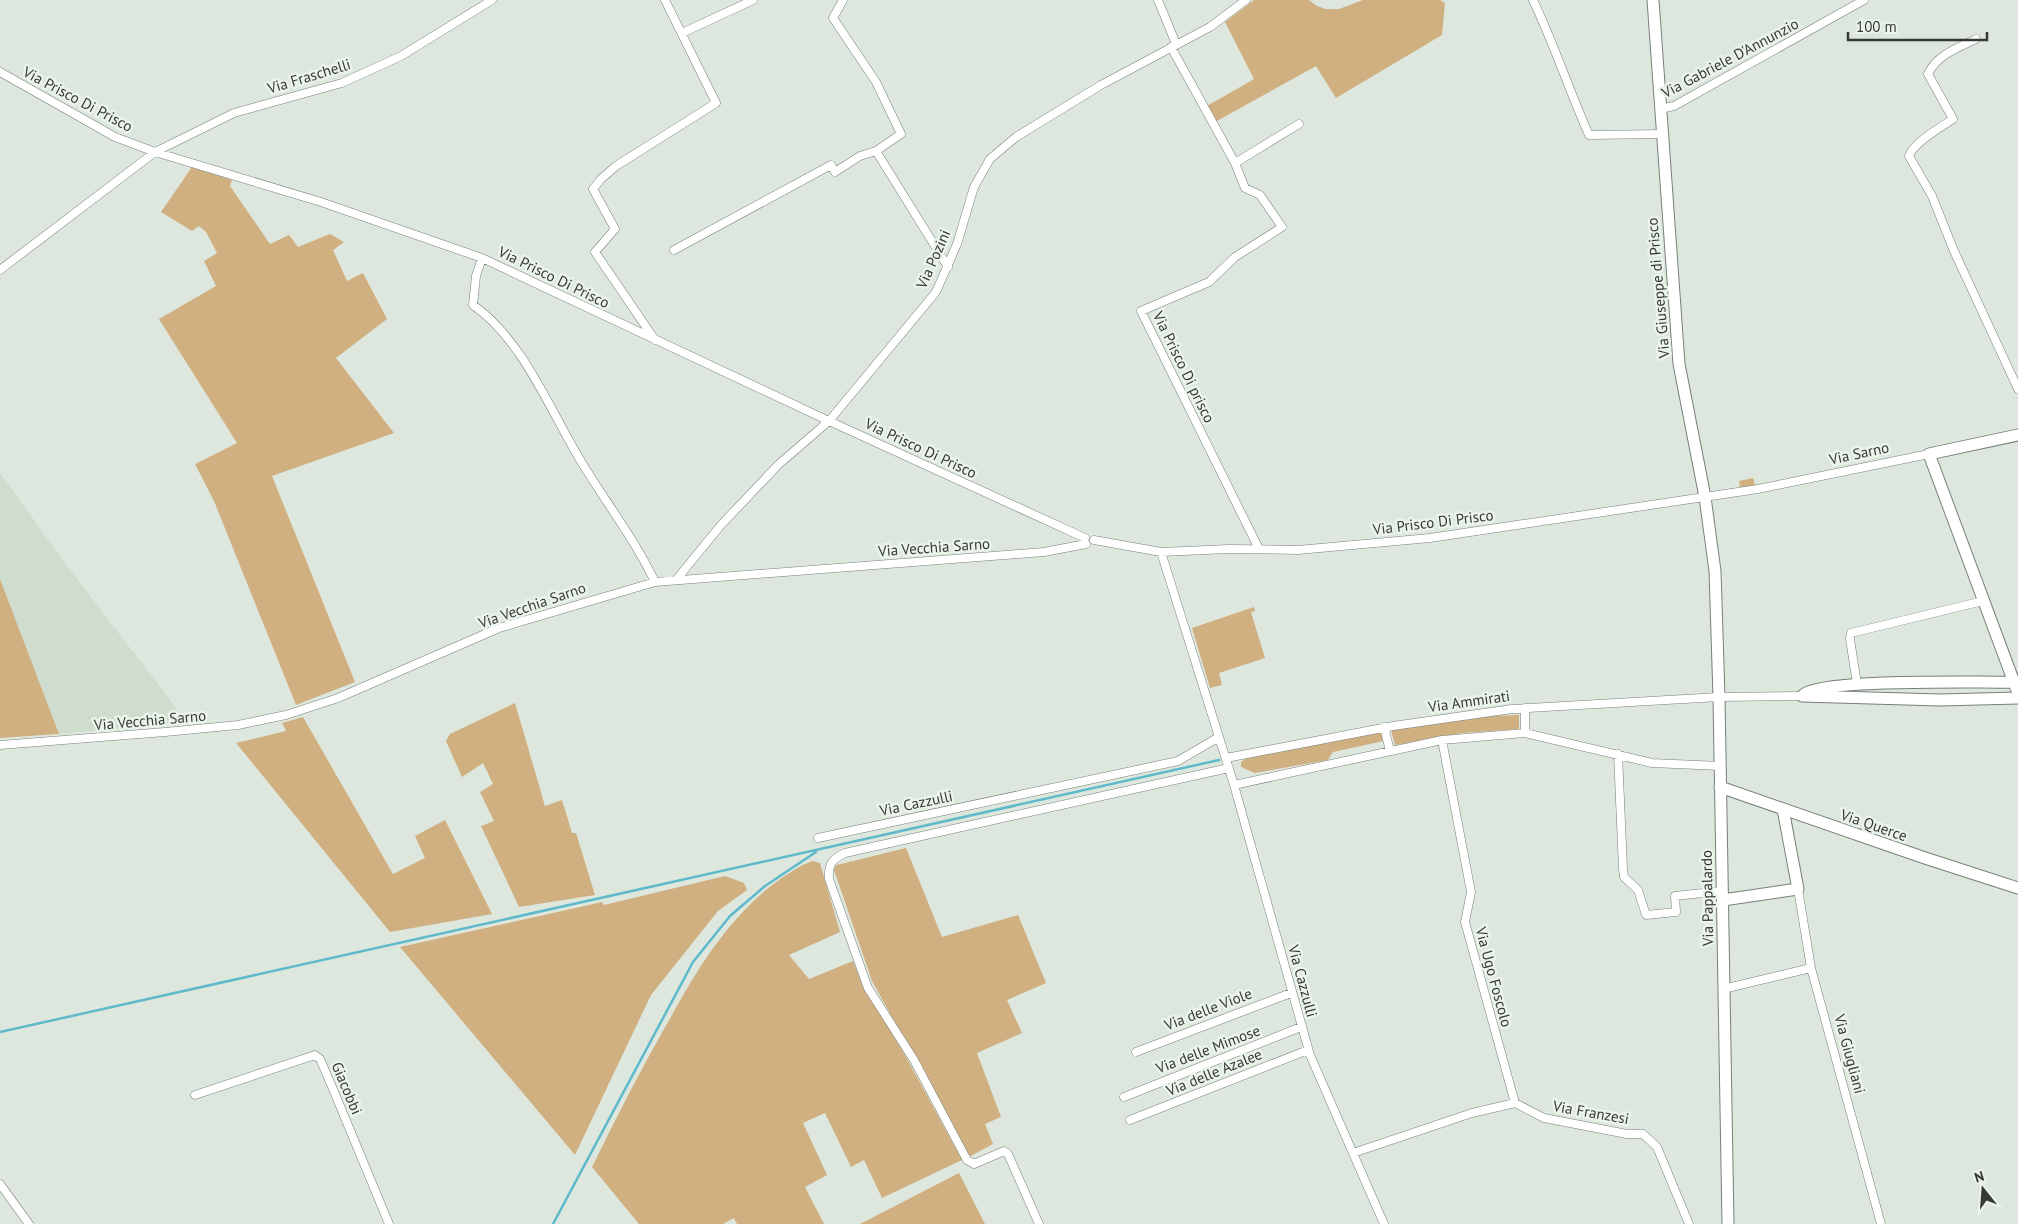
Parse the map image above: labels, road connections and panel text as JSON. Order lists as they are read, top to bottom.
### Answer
{
  "streets": {
    "street": [
      "Via Gabriele D'Annunzio",
      "Via Fraschelli",
      "Via Prisco Di Prisco",
      "Via Pozini",
      "Via Giuseppe di Prisco",
      "Via Prisco Di prisco",
      "Via Sarno",
      "Via Vecchia Sarno",
      "Via Ammirati",
      "Via Cazzulli",
      "Via Querce",
      "Via Pappalardo",
      "Via Ugo Foscolo",
      "Via delle Viole",
      "Via delle Mimose",
      "Via Giugliani",
      "Via delle Azalee",
      "Giacobbi",
      "Via Franzesi"
    ]
  },
  "crossings": [
    ["Via Gabriele D'Annunzio", "Via Giuseppe di Prisco"],
    ["Via Fraschelli", "Via Prisco Di Prisco"],
    ["Via Prisco Di Prisco", "Via Pozini"],
    ["Via Prisco Di Prisco", "Via Giuseppe di Prisco"],
    ["Via Prisco Di Prisco", "Via Prisco Di prisco"],
    ["Via Prisco Di Prisco", "Via Sarno"],
    ["Via Prisco Di Prisco", "Via Vecchia Sarno"],
    ["Via Prisco Di Prisco", "Via Cazzulli"],
    ["Via Pozini", "Via Vecchia Sarno"],
    ["Via Giuseppe di Prisco", "Via Sarno"],
    ["Via Giuseppe di Prisco", "Via Pappalardo"],
    ["Via Ammirati", "Via Cazzulli"],
    ["Via Ammirati", "Via Pappalardo"],
    ["Via Cazzulli", "Via delle Viole"],
    ["Via Cazzulli", "Via delle Mimose"],
    ["Via Cazzulli", "Via delle Azalee"],
    ["Via Querce", "Via Pappalardo"],
    ["Via Querce", "Via Giugliani"],
    ["Via Ugo Foscolo", "Via Franzesi"]
  ],
  "scale_bar": "100 m",
  "north": "top"
}
